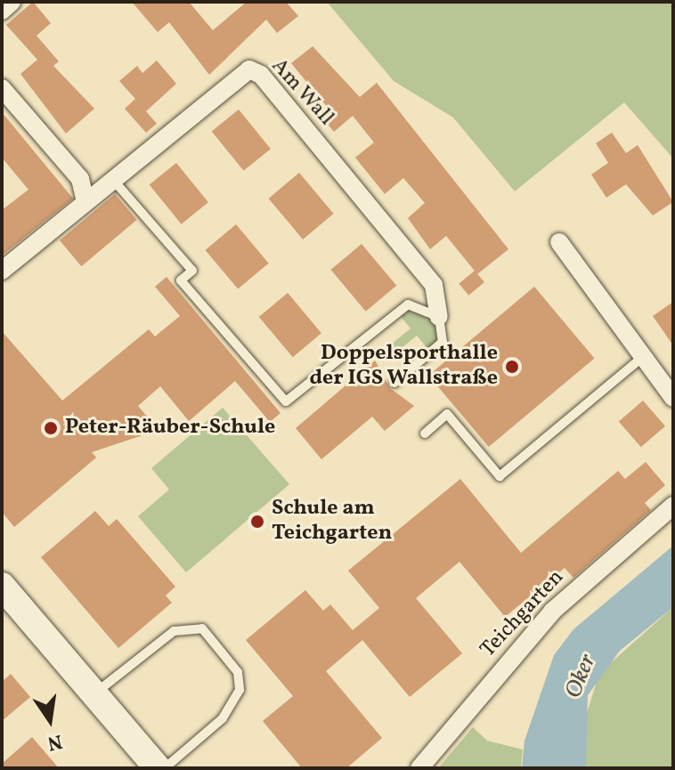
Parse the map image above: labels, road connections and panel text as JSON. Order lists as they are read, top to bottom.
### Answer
{
  "streets": {
    "street": ["Am Wall", "Teichgarten"]
  },
  "water": ["Oker"],
  "places": ["Doppelsporthalle der IGS Wallstraße", "Peter-Räuber-Schule", "Schule am Teichgarten"],
  "north": "bottom"
}
